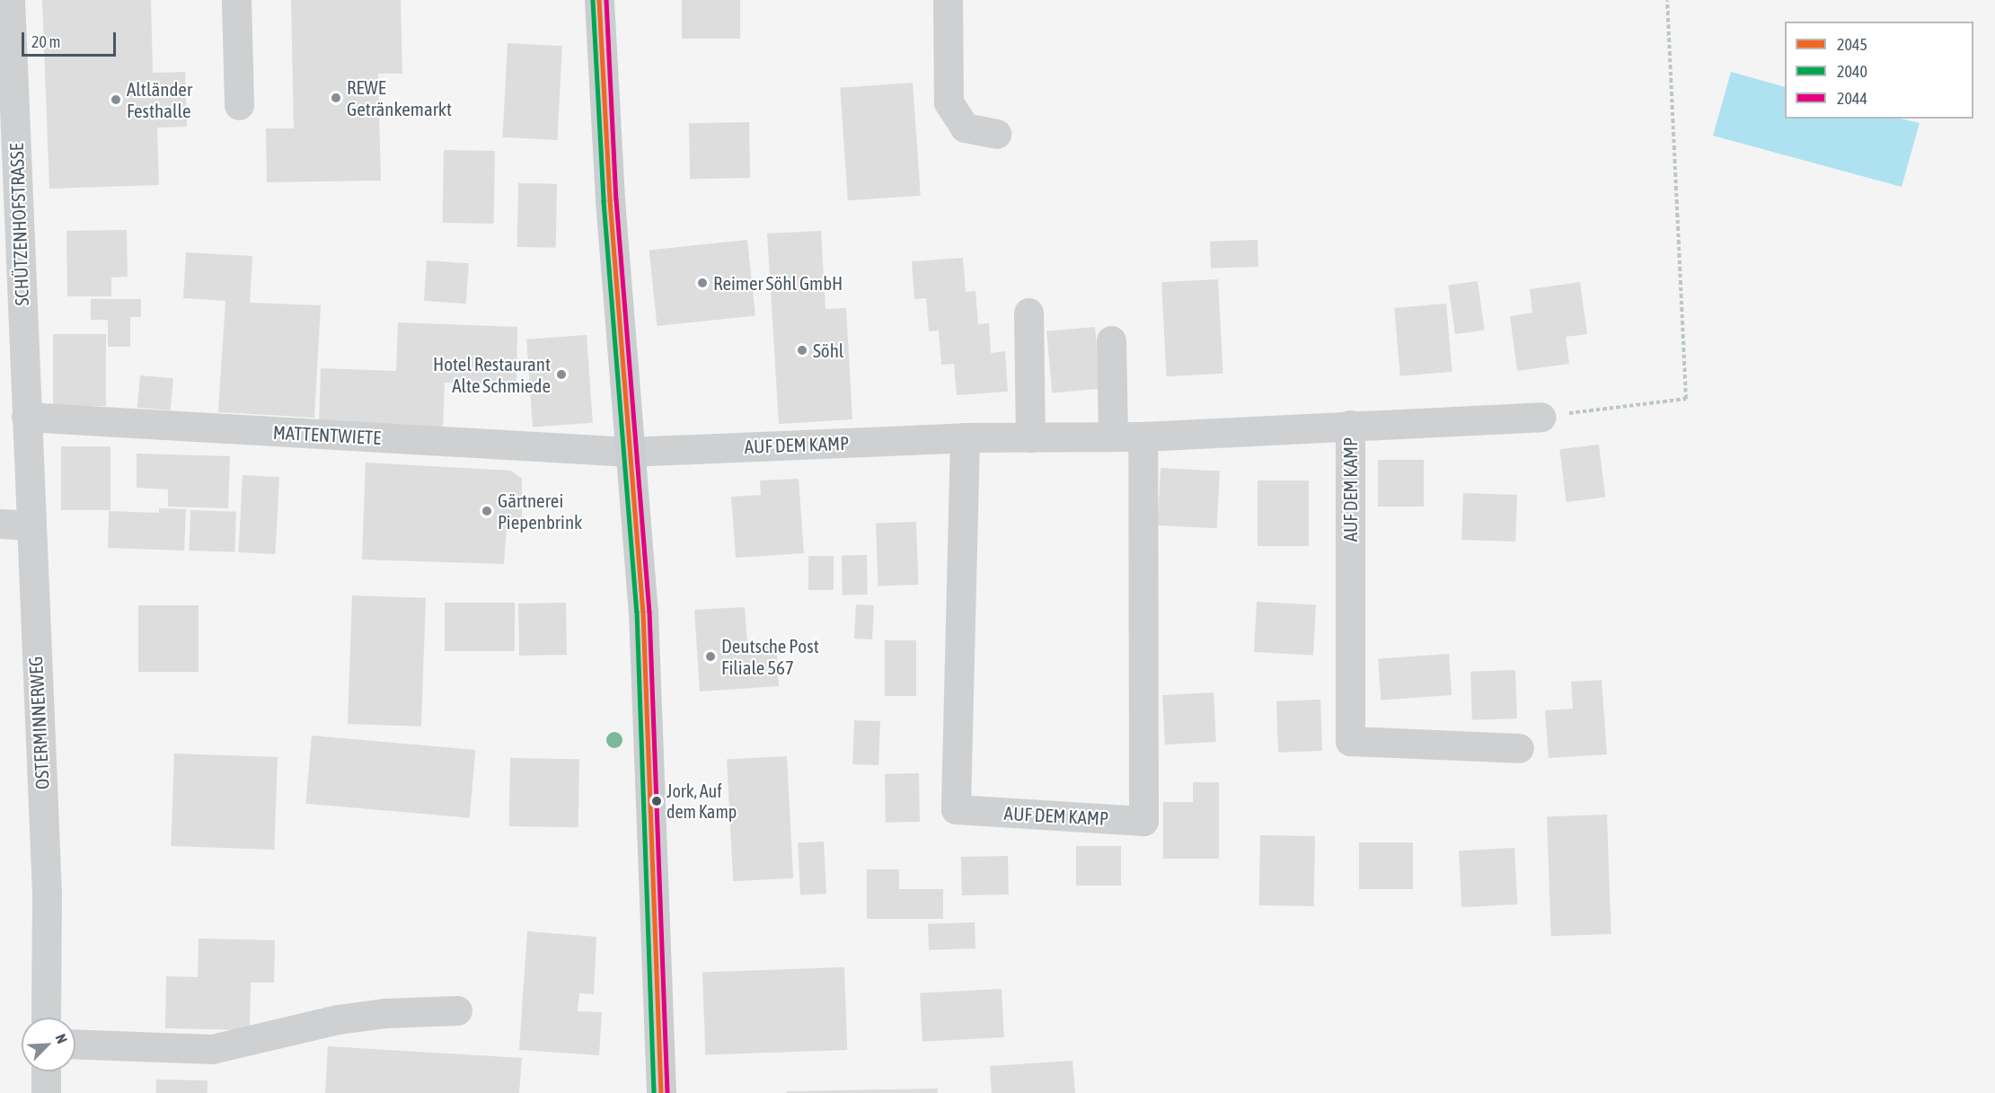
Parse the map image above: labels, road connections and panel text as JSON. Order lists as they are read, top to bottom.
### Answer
{
  "streets": {
    "street": [
      "SCHÜTZENHOFSTRASSE",
      "MATTENTWIETE",
      "AUF DEM KAMP",
      "OSTERMINNERWEG"
    ]
  },
  "crossings": [
    ["SCHÜTZENHOFSTRASSE", "MATTENTWIETE"],
    ["SCHÜTZENHOFSTRASSE", "OSTERMINNERWEG"],
    ["MATTENTWIETE", "AUF DEM KAMP"],
    ["MATTENTWIETE", "OSTERMINNERWEG"]
  ],
  "places": [
    "REWE Getränkemarkt",
    "Altländer Festhalle",
    "Reimer Söhl GmbH",
    "Söhl",
    "Hotel Restaurant Alte Schmiede",
    "Gärtnerei Piepenbrink",
    "Deutsche Post Filiale 567",
    "Jork, Auf dem Kamp"
  ],
  "lines": ["transit line 2045", "transit line 2040", "transit line 2044"],
  "legend": ["2045", "2040", "2044"],
  "scale_bar": "20 m",
  "north": "top right"
}
